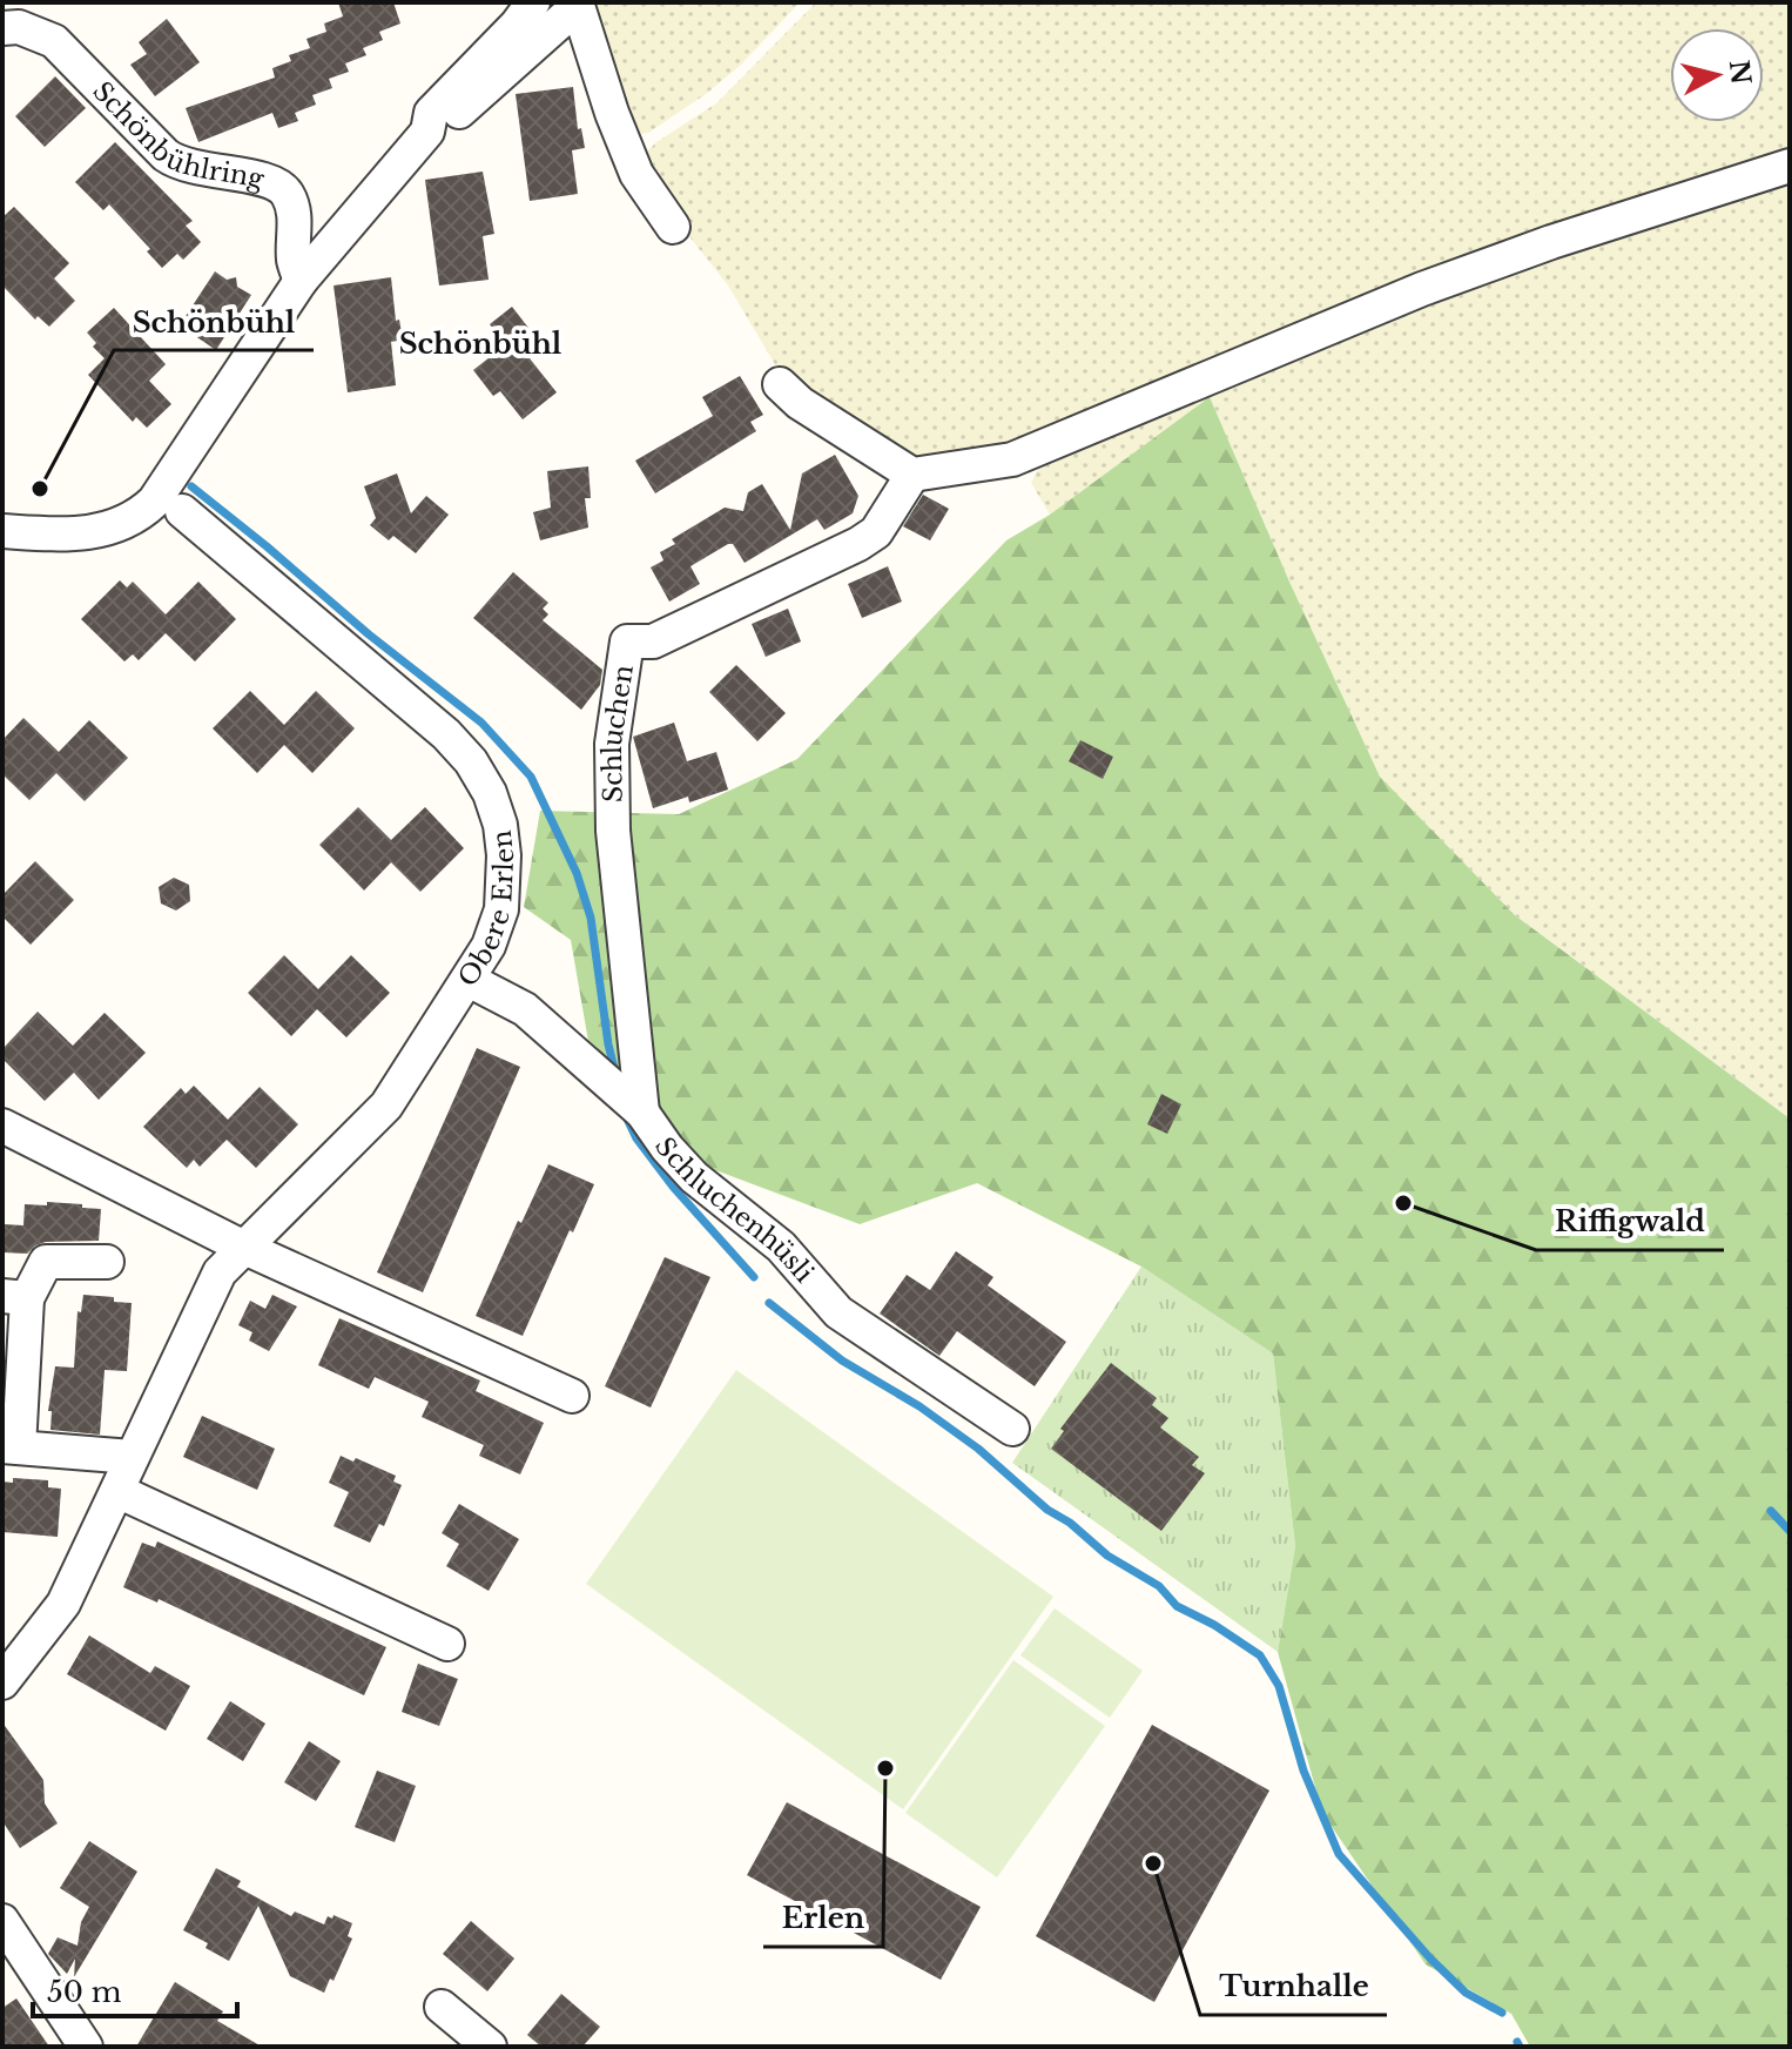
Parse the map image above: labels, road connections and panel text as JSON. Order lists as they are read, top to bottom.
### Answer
{
  "streets": {
    "street": [
      "Schönbühlring",
      "Schluchen",
      "Obere Erlen",
      "Schluchenhüsli"
    ]
  },
  "crossings": [
    ["Schluchen", "Schluchenhüsli"],
    ["Obere Erlen", "Schluchenhüsli"]
  ],
  "districts": ["Schönbühl"],
  "places": [
    "Schönbühl",
    "Riffigwald",
    "Erlen",
    "Turnhalle"
  ],
  "scale_bar": "50 m",
  "north": "right"
}
